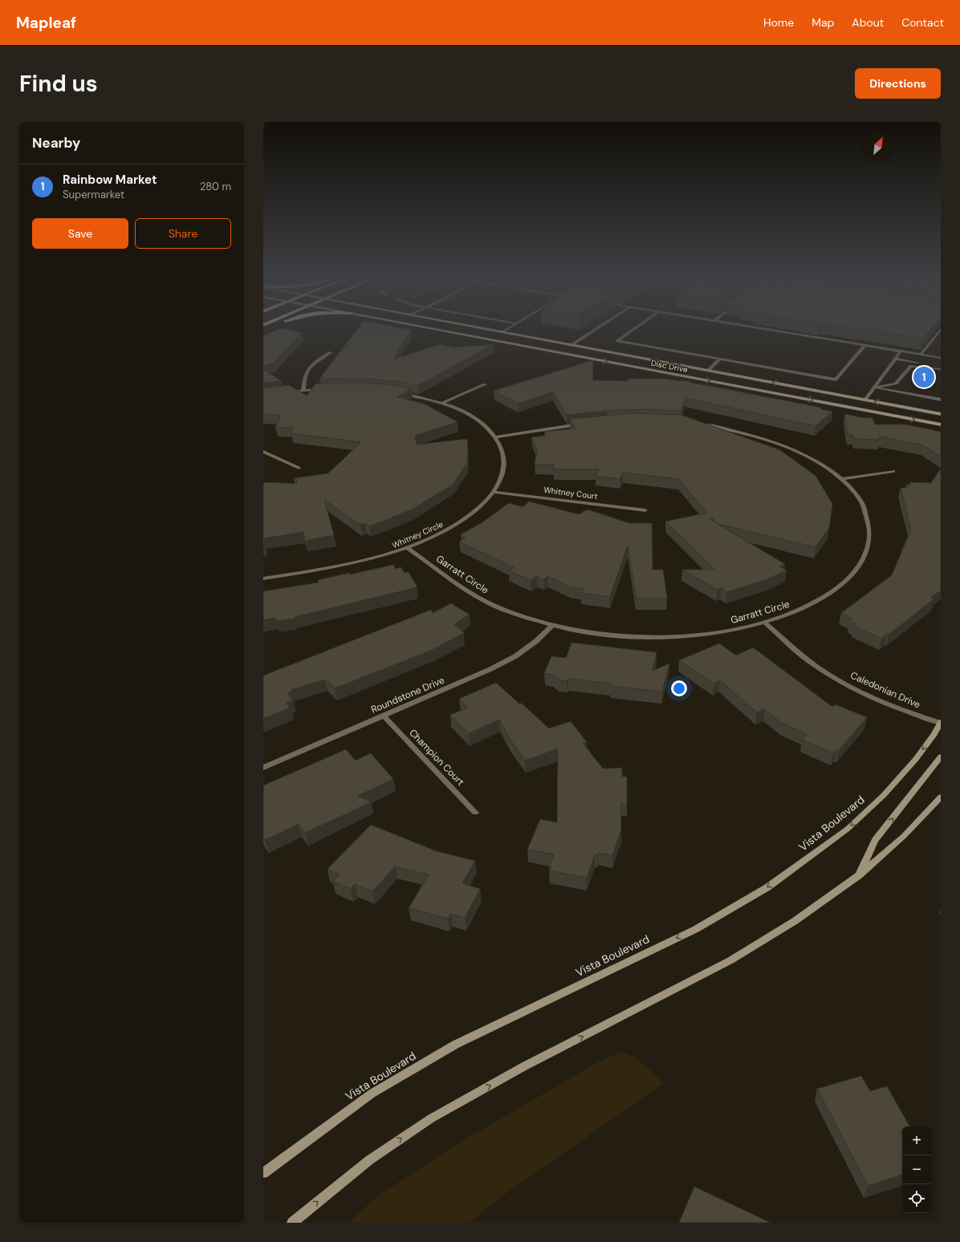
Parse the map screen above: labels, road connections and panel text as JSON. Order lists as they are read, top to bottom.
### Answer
{
  "streets": {
    "main road": ["Disc Drive", "Vista Boulevard"],
    "street": [
      "Whitney Court",
      "Whitney Circle",
      "Garratt Circle",
      "Caledonian Drive",
      "Roundstone Drive",
      "Champion Court"
    ]
  },
  "crossings": [
    ["Whitney Court", "Whitney Circle"],
    ["Whitney Circle", "Garratt Circle"],
    ["Garratt Circle", "Caledonian Drive"],
    ["Garratt Circle", "Roundstone Drive"],
    ["Caledonian Drive", "Vista Boulevard"],
    ["Roundstone Drive", "Champion Court"]
  ],
  "north": "top right",
  "page": {
    "header": "Mapleaf",
    "nav": [
      "Home",
      "Map",
      "About",
      "Contact"
    ],
    "buttons": [
      "Directions",
      ["Save", "Share"]
    ],
    "title": "Find us",
    "heading": "Nearby",
    "list": [
      {
        "mark": "1",
        "name": "Rainbow Market",
        "note": "Supermarket",
        "value": "280 m"
      }
    ],
    "pins": "1",
    "map_buttons": ["+", "−"]
  }
}
